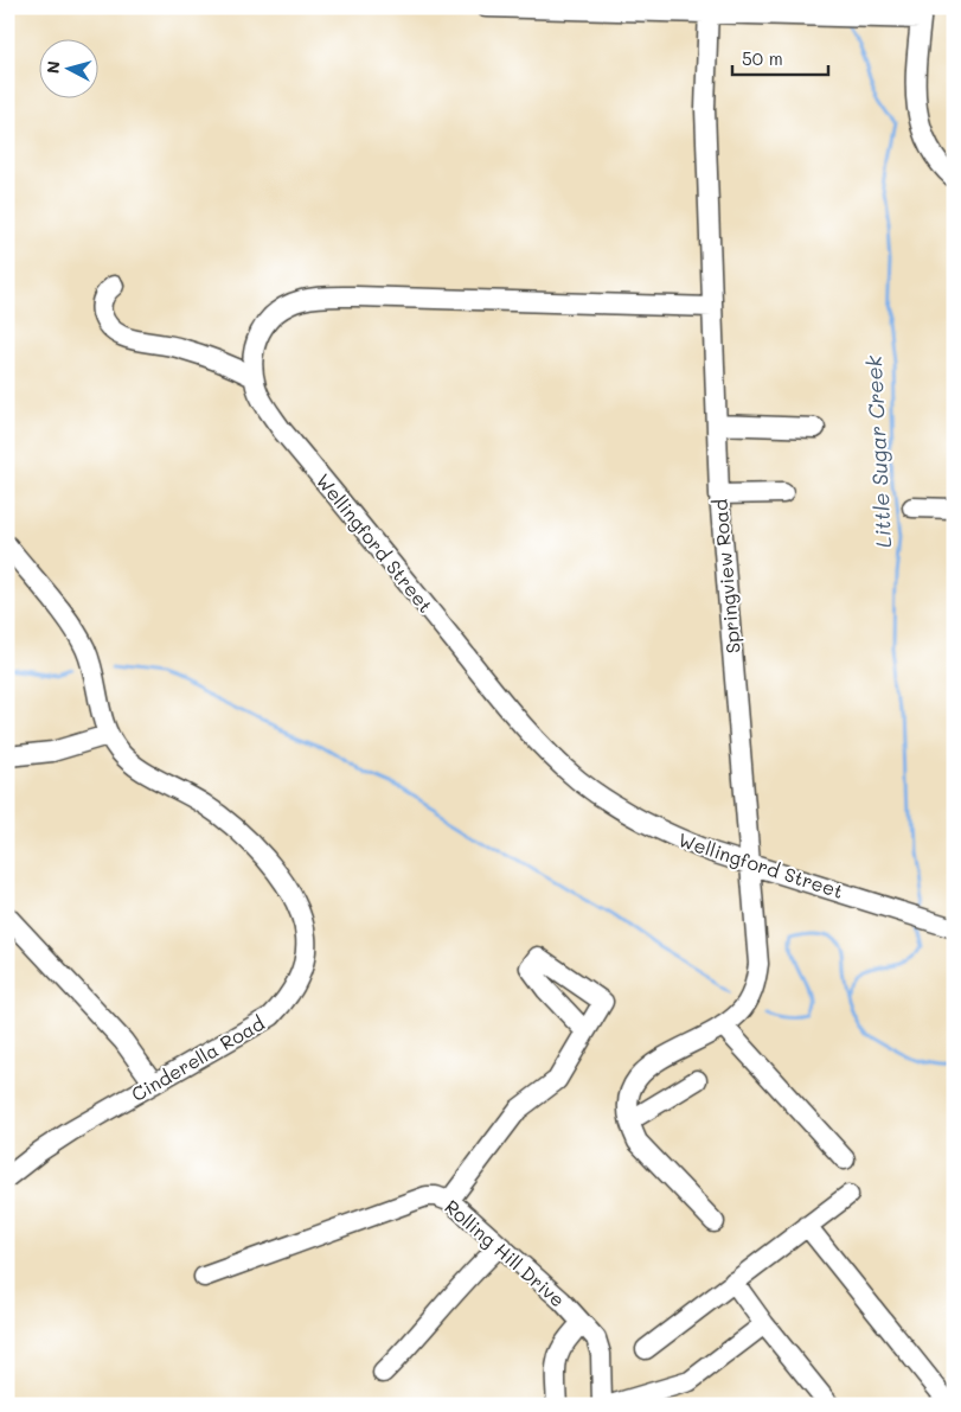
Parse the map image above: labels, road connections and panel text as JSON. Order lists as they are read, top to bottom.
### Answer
{
  "streets": {
    "street": [
      "Wellingford Street",
      "Springview Road",
      "Cinderella Road",
      "Rolling Hill Drive"
    ]
  },
  "crossings": [
    ["Wellingford Street", "Springview Road"]
  ],
  "water": ["Little Sugar Creek"],
  "scale_bar": "50 m",
  "north": "left"
}
